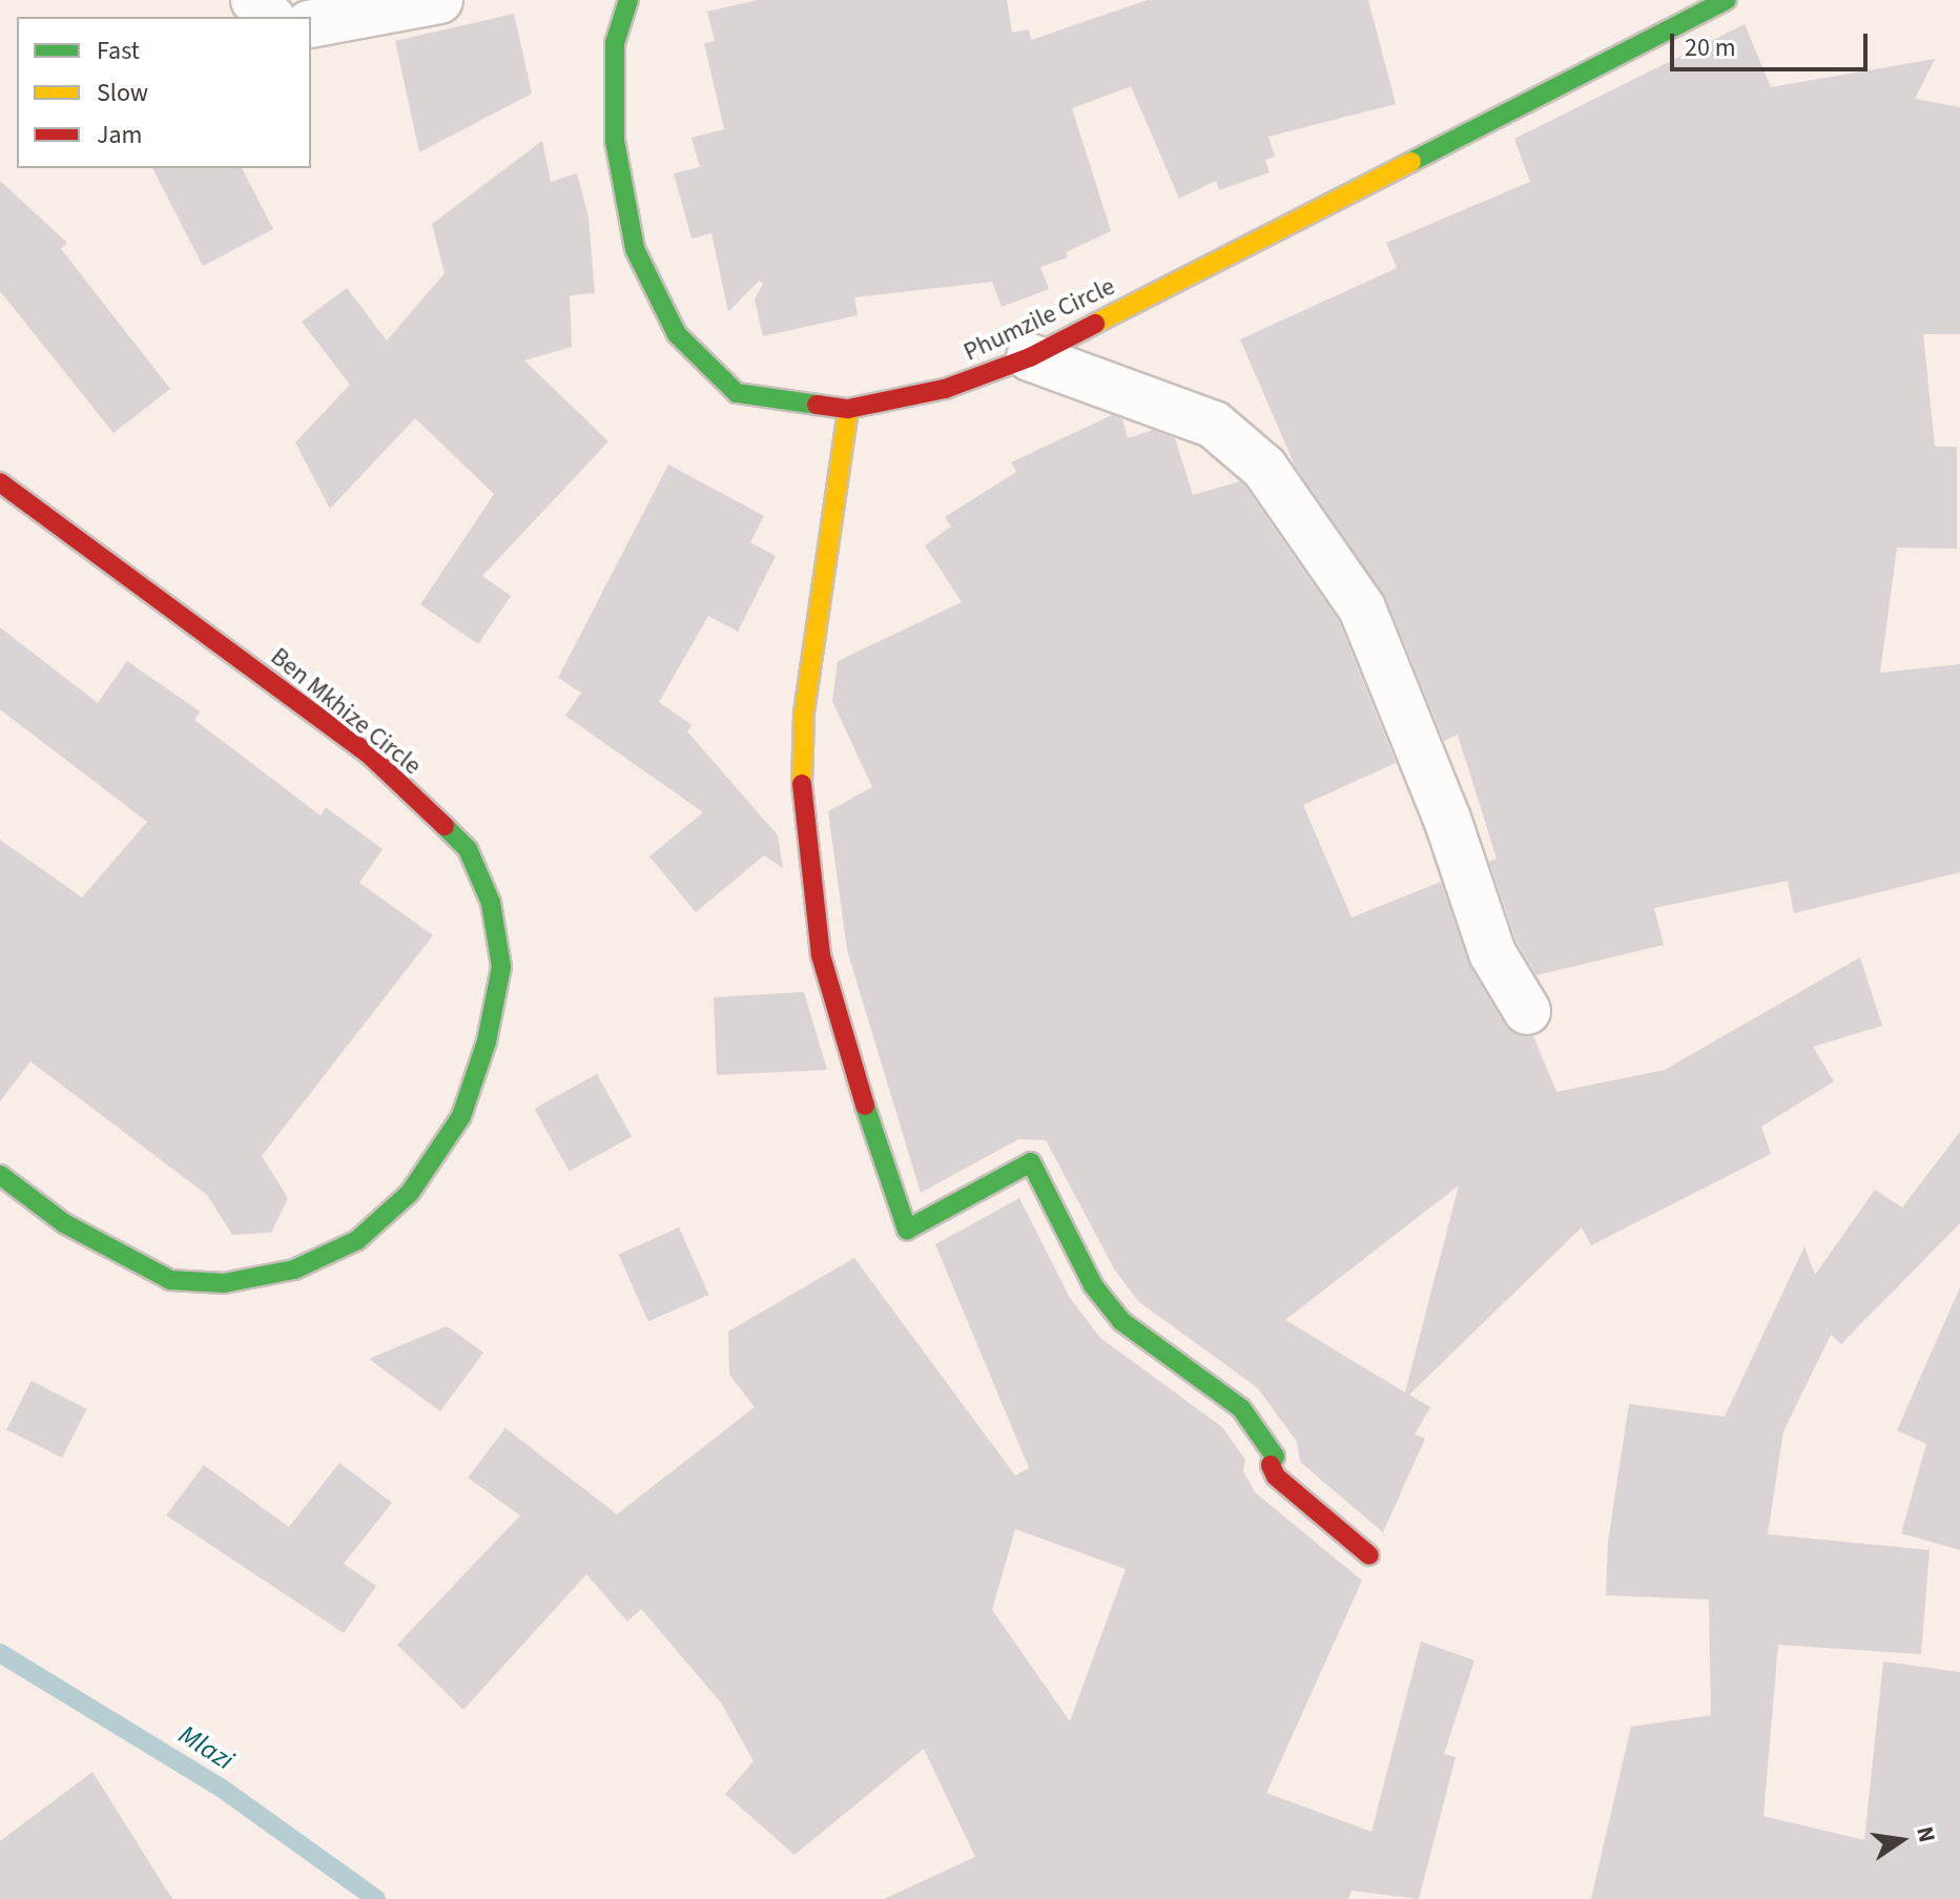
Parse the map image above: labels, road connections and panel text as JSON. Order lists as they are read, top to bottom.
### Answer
{
  "streets": {
    "street": ["Phumzile Circle", "Ben Mkhize Circle"]
  },
  "water": ["Mlazi"],
  "legend": ["Fast", "Slow", "Jam"],
  "scale_bar": "20 m",
  "north": "right"
}
